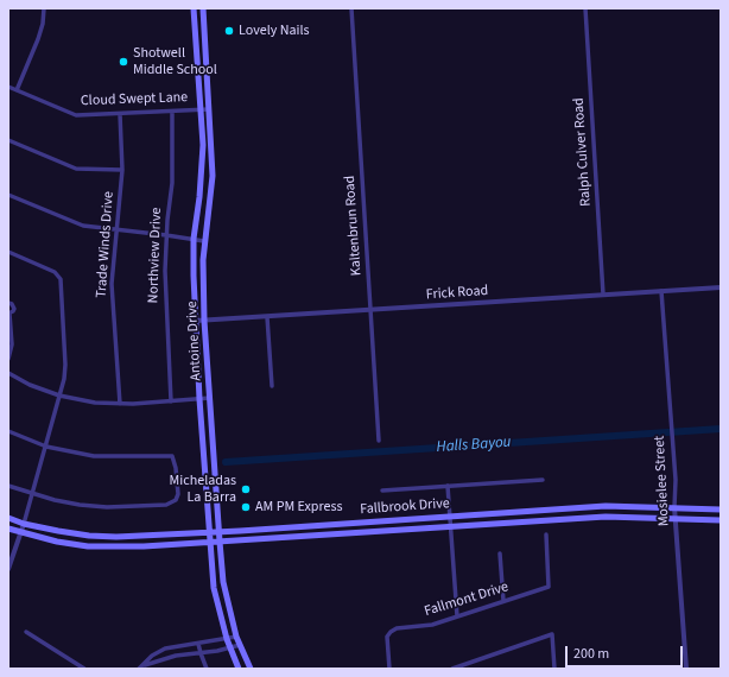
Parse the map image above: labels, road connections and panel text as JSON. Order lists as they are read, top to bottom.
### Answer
{
  "streets": {
    "main road": ["Antoine Drive", "Fallbrook Drive"],
    "street": [
      "Cloud Swept Lane",
      "Ralph Culver Road",
      "Kaltenbrun Road",
      "Trade Winds Drive",
      "Northview Drive",
      "Frick Road",
      "Mosielee Street",
      "Fallmont Drive"
    ]
  },
  "crossings": [
    ["Cloud Swept Lane", "Trade Winds Drive"],
    ["Cloud Swept Lane", "Northview Drive"],
    ["Cloud Swept Lane", "Antoine Drive"],
    ["Ralph Culver Road", "Frick Road"],
    ["Kaltenbrun Road", "Frick Road"],
    ["Frick Road", "Antoine Drive"],
    ["Frick Road", "Mosielee Street"],
    ["Antoine Drive", "Fallbrook Drive"],
    ["Mosielee Street", "Fallbrook Drive"]
  ],
  "water": ["Halls Bayou"],
  "places": [
    "Lovely Nails",
    "Shotwell Middle School",
    "Micheladas La Barra",
    "AM PM Express"
  ],
  "scale_bar": "200 m"
}
